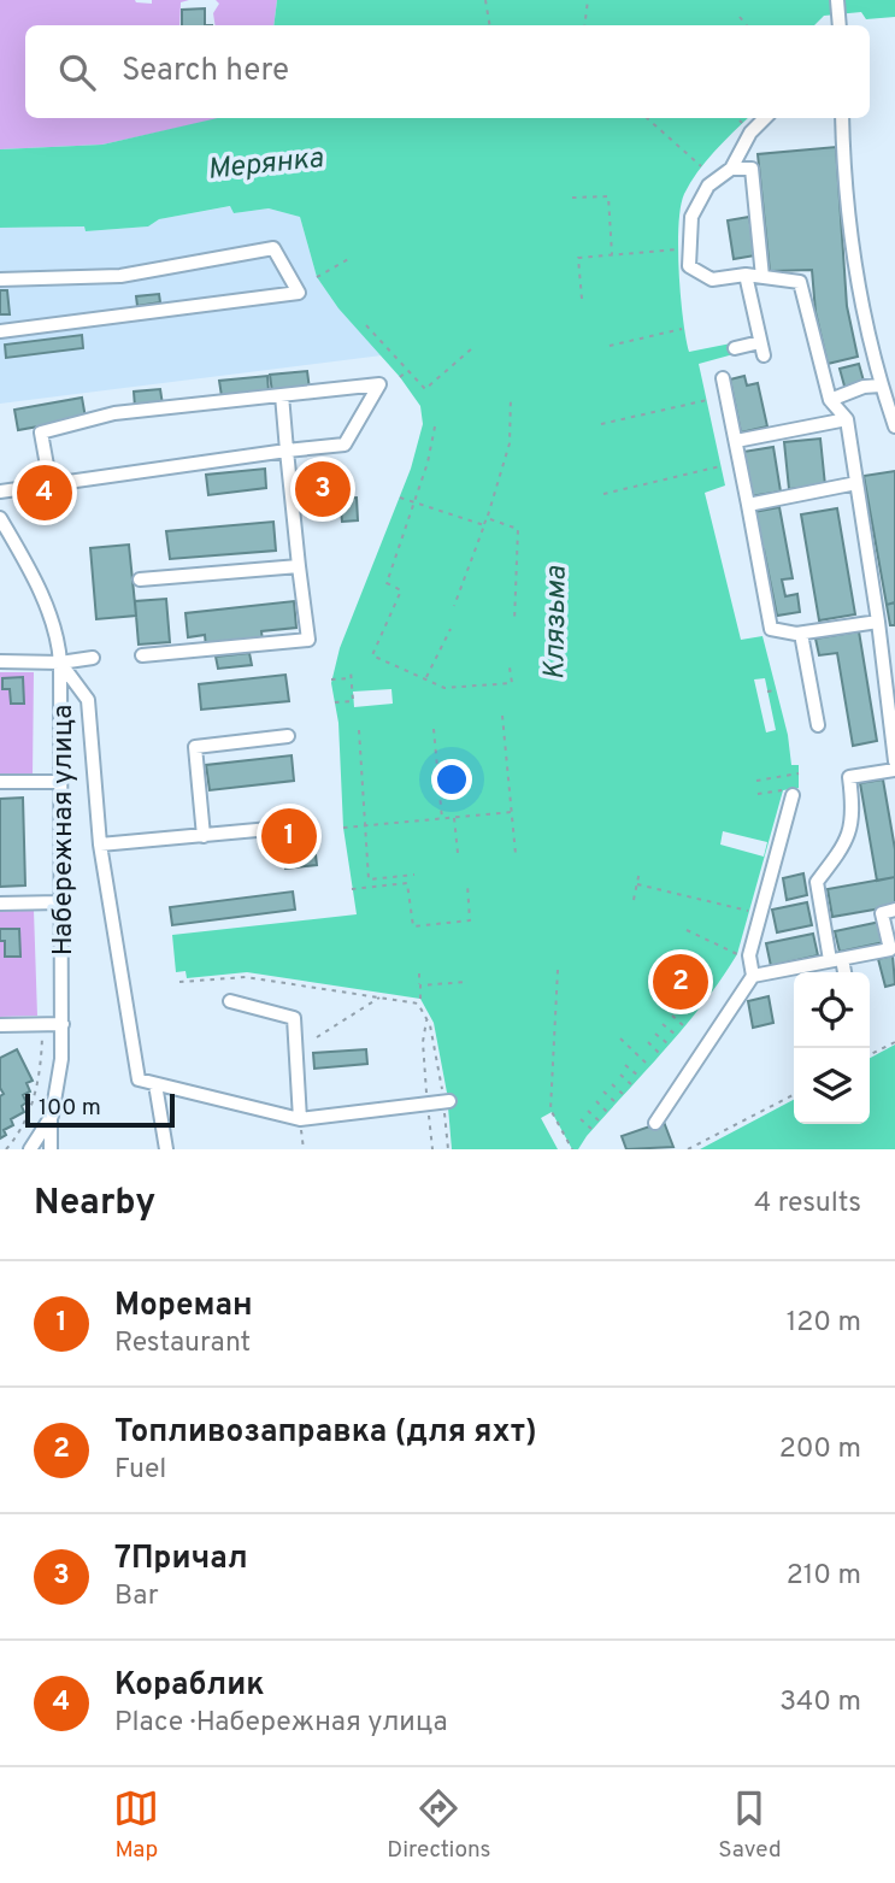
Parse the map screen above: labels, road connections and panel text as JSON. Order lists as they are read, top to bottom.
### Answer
{
  "streets": {
    "street": ["Набережная улица"]
  },
  "water": ["Мерянка", "Клязьма"],
  "scale_bar": "100 m",
  "page": {
    "search": "Search here",
    "pins": [
      "3",
      "4",
      "1",
      "2"
    ],
    "scale": "100 m",
    "heading": ["Nearby", "4 results"],
    "list": [
      {
        "mark": "1",
        "name": "Мореман",
        "note": "Restaurant",
        "value": "120 m"
      },
      {
        "mark": "2",
        "name": "Топливозаправка (для яхт)",
        "note": "Fuel",
        "value": "200 m"
      },
      {
        "mark": "3",
        "name": "7Причал",
        "note": "Bar",
        "value": "210 m"
      },
      {
        "mark": "4",
        "name": "Кораблик",
        "note": "Place · Набережная улица",
        "value": "340 m"
      }
    ],
    "nav": ["Map", "Directions", "Saved"]
  }
}
